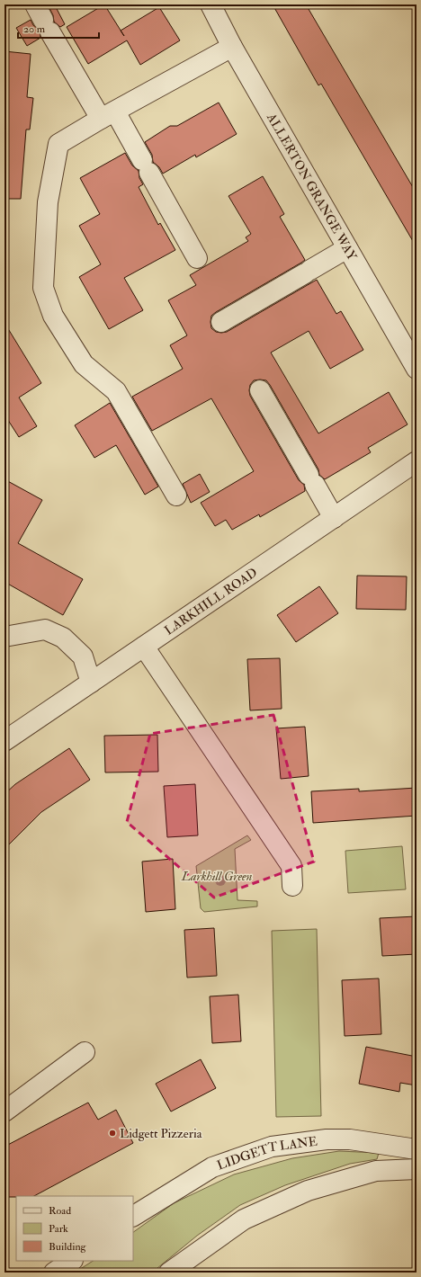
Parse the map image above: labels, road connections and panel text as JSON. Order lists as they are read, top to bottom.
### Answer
{
  "streets": {
    "street": ["ALLERTON GRANGE WAY", "LARKHILL ROAD", "LIDGETT LANE"]
  },
  "parks": ["Larkhill Green"],
  "places": ["Lidgett Pizzeria"],
  "legend": ["Road", "Park", "Building"],
  "scale_bar": "20 m"
}
